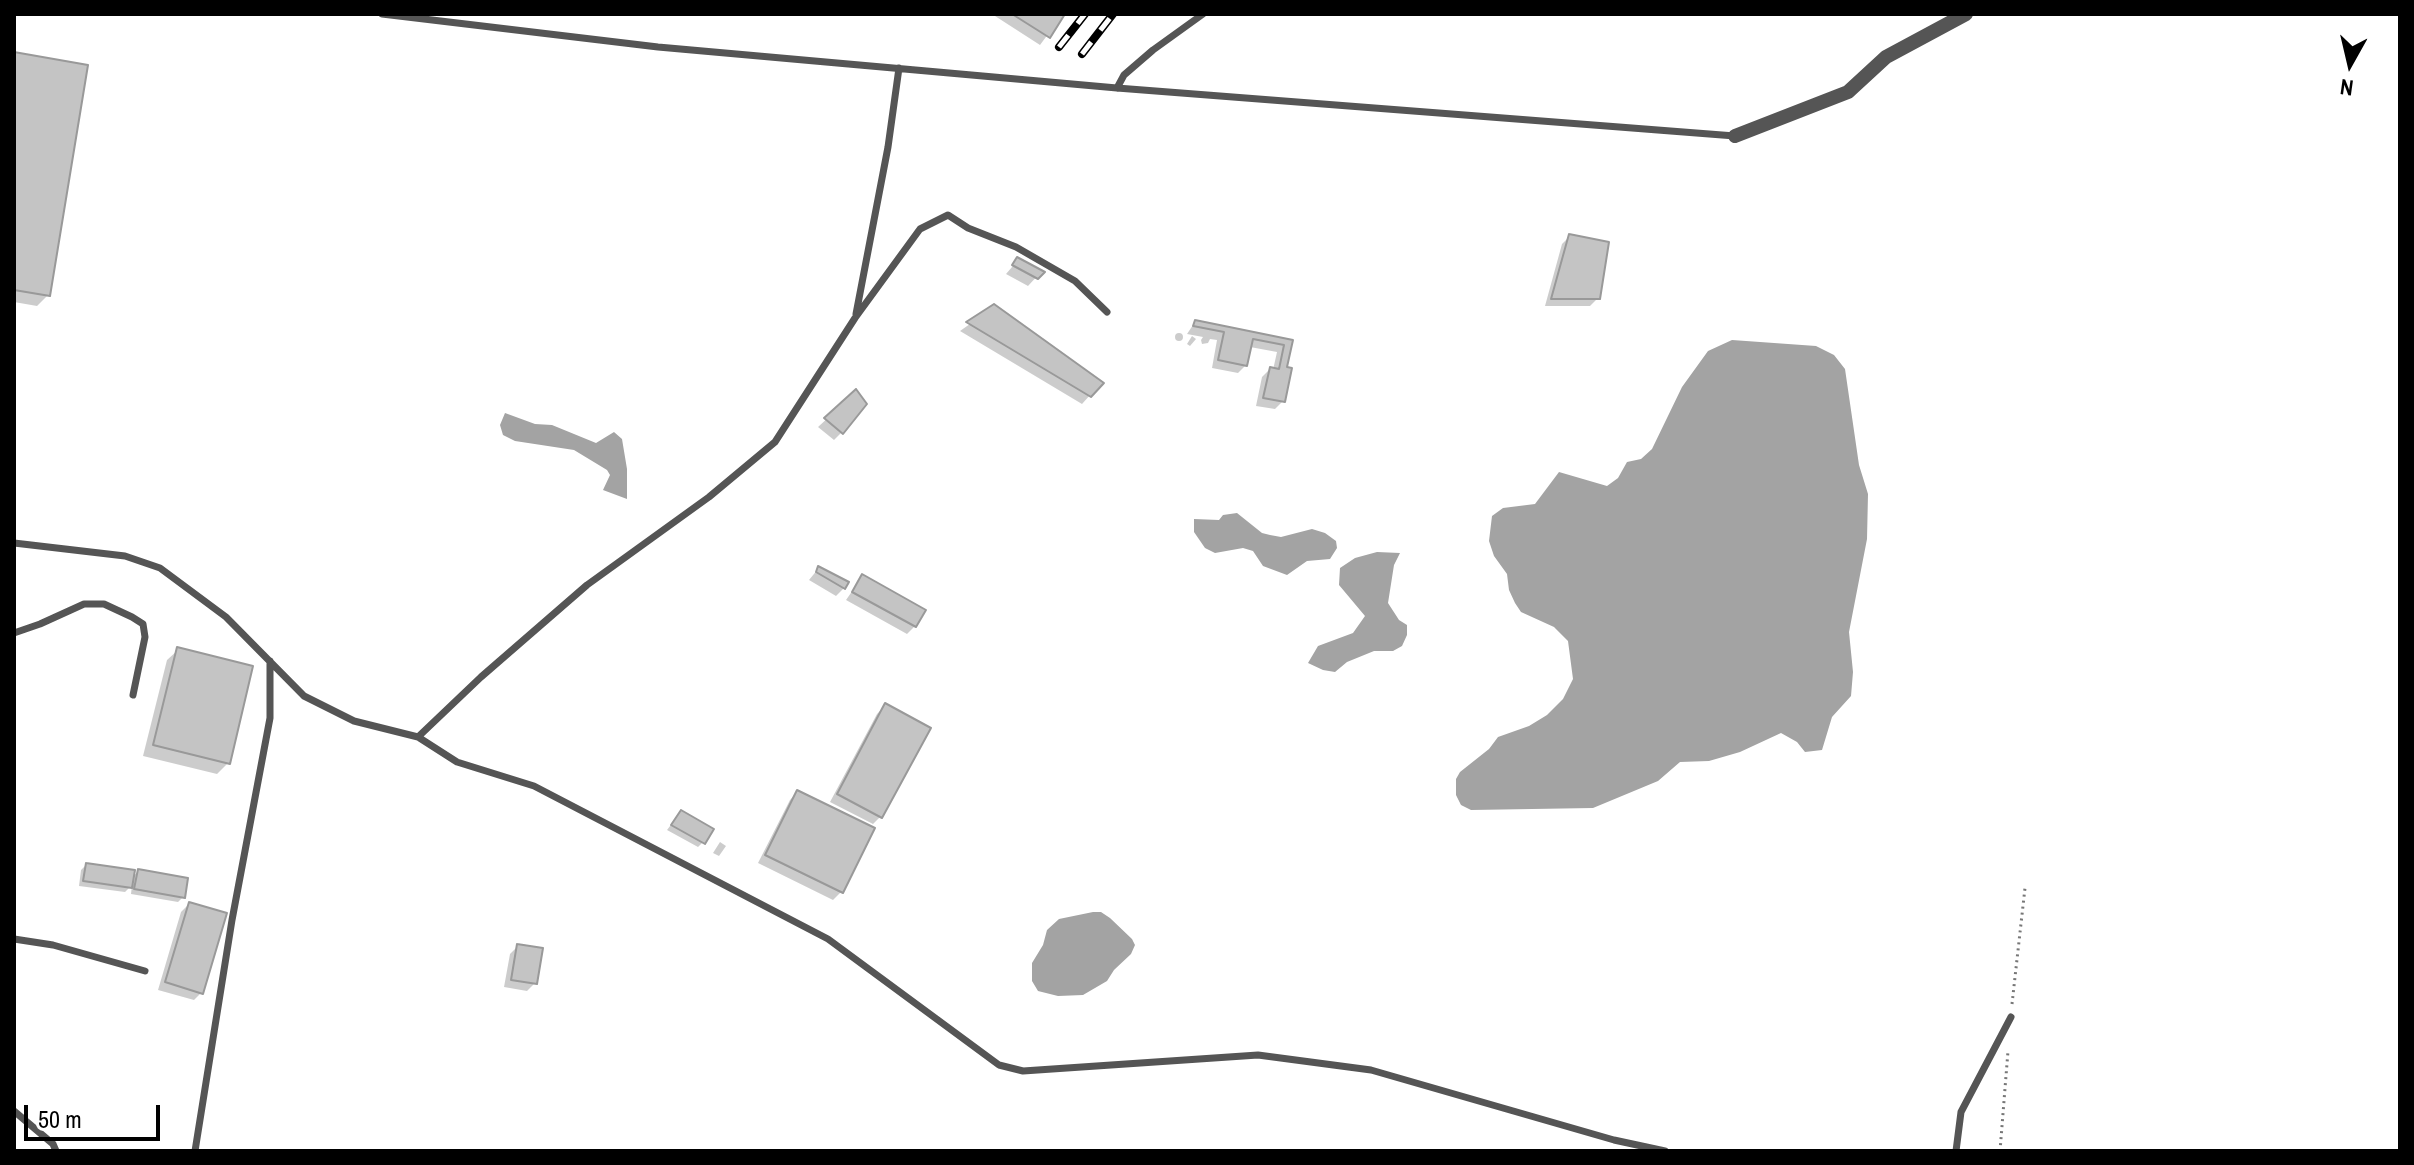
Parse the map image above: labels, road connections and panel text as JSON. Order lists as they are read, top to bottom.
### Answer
{
  "scale_bar": "50 m",
  "north": "bottom"
}
